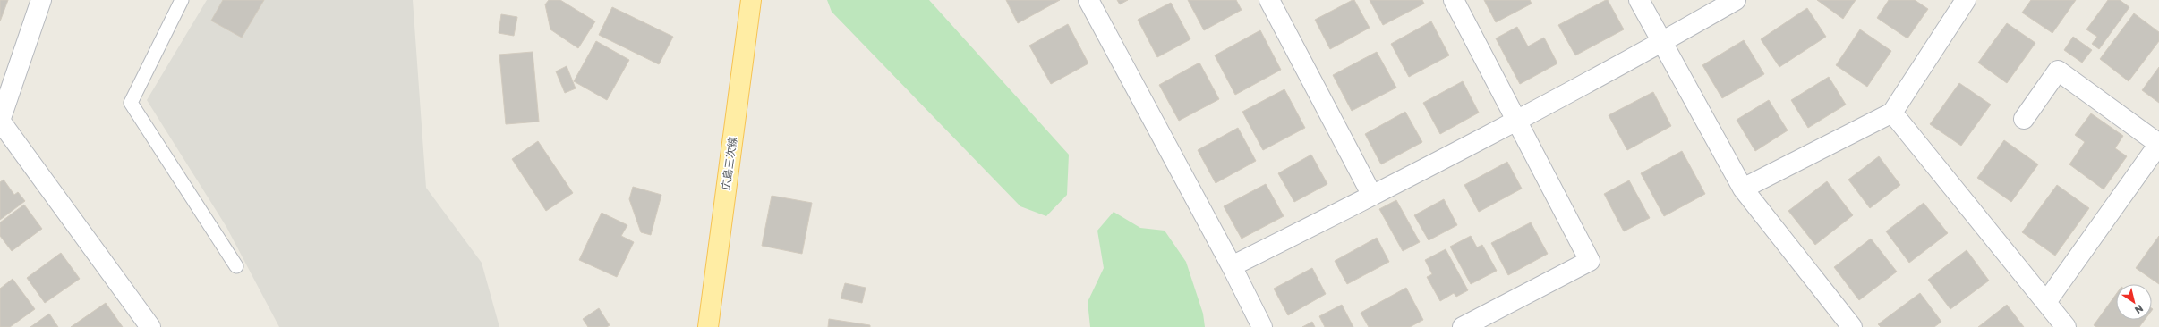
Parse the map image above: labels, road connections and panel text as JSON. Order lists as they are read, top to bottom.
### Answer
{
  "streets": {
    "main road": ["広島三次線"]
  },
  "north": "bottom right"
}
